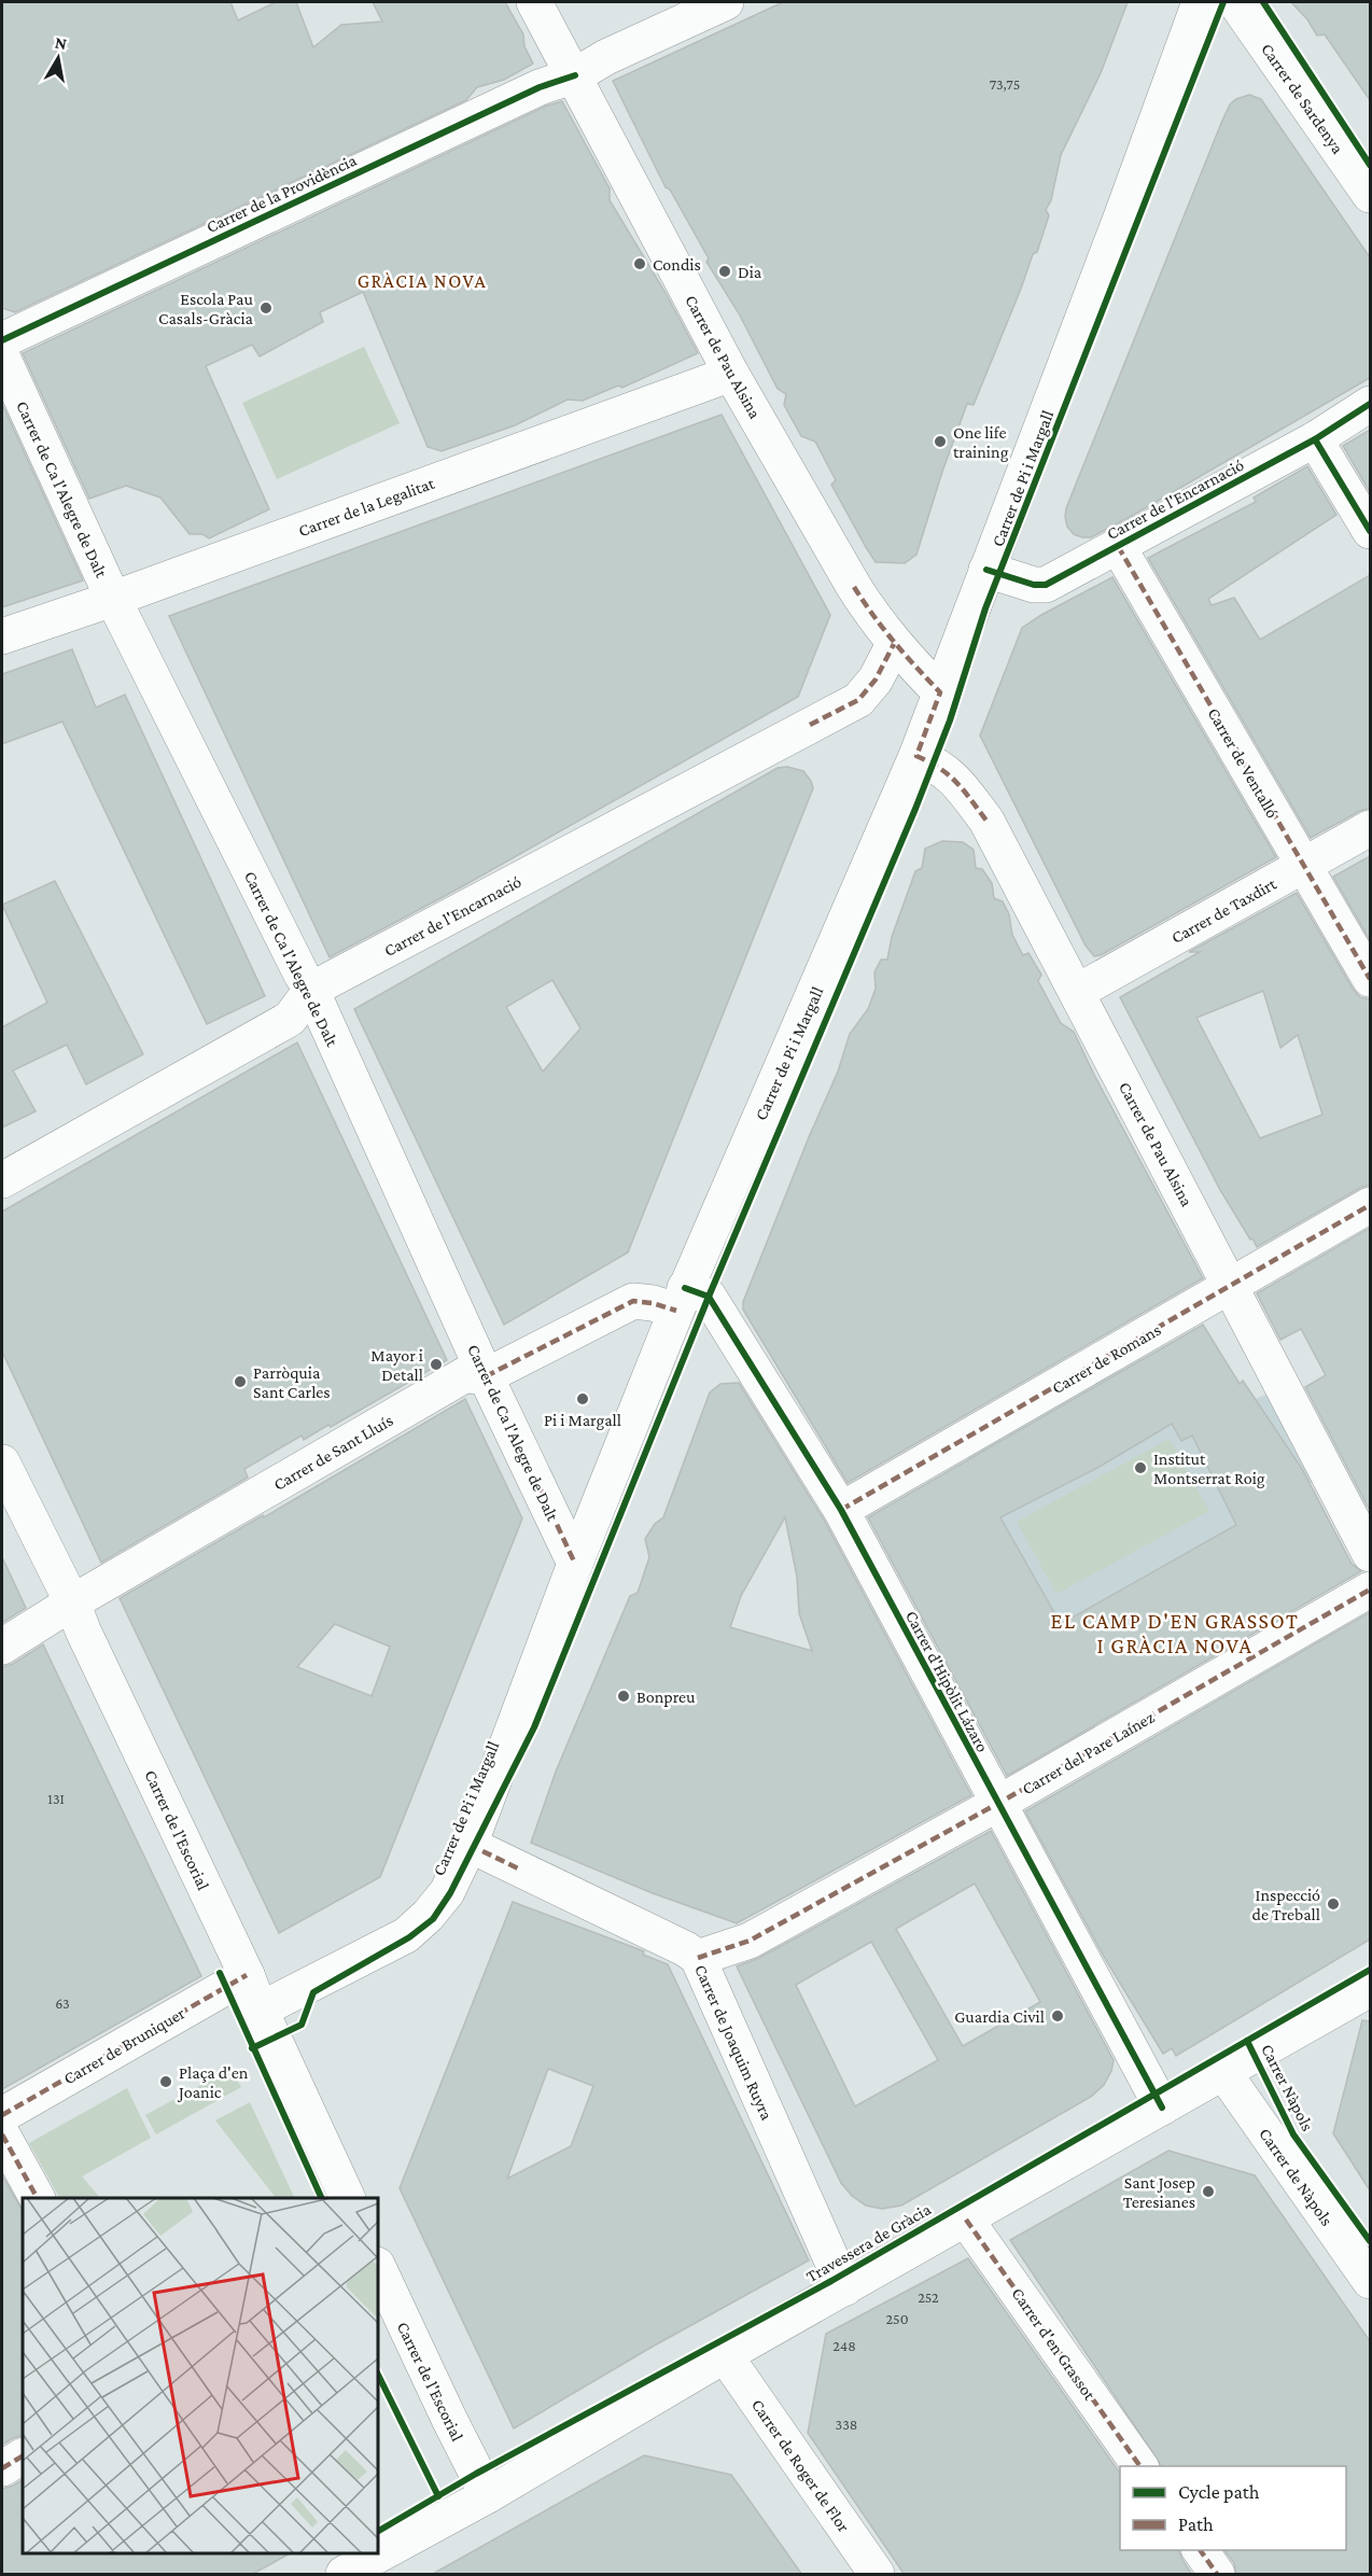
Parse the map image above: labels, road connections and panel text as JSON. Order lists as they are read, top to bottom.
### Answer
{
  "streets": {
    "street": [
      "Carrer de Sardenya",
      "Carrer de la Providència",
      "Carrer de Pau Alsina",
      "Carrer de Pi i Margall",
      "Carrer de Ca l'Alegre de Dalt",
      "Carrer de l'Encarnació",
      "Carrer de la Legalitat",
      "Carrer de Ventalló",
      "Carrer de Taxdirt",
      "Carrer de Romans",
      "Carrer de Sant Lluís",
      "Carrer d'Hipòlit Lázaro",
      "Carrer del Pare Laínez",
      "Carrer de l'Escorial",
      "Carrer de Joaquim Ruyra",
      "Carrer de Bruniquer",
      "Carrer de Nàpols",
      "Travessera de Gràcia",
      "Carrer d'en Grassot",
      "Carrer de Roger de Flor"
    ],
    "cycle path": ["Carrer Nàpols"]
  },
  "crossings": [
    ["Carrer de la Providència", "Carrer de Pau Alsina"],
    ["Carrer de Pau Alsina", "Carrer de Pi i Margall"],
    ["Carrer de Pau Alsina", "Carrer de l'Encarnació"],
    ["Carrer de Pau Alsina", "Carrer de la Legalitat"],
    ["Carrer de Pau Alsina", "Carrer de Taxdirt"],
    ["Carrer de Pau Alsina", "Carrer de Romans"],
    ["Carrer de Pi i Margall", "Carrer de Ca l'Alegre de Dalt"],
    ["Carrer de Pi i Margall", "Carrer de l'Encarnació"],
    ["Carrer de Pi i Margall", "Carrer de Sant Lluís"],
    ["Carrer de Pi i Margall", "Carrer d'Hipòlit Lázaro"],
    ["Carrer de Pi i Margall", "Carrer de l'Escorial"],
    ["Carrer de Pi i Margall", "Carrer de Joaquim Ruyra"],
    ["Carrer de Ca l'Alegre de Dalt", "Carrer de l'Encarnació"],
    ["Carrer de Ca l'Alegre de Dalt", "Carrer de la Legalitat"],
    ["Carrer de Ca l'Alegre de Dalt", "Carrer de Sant Lluís"],
    ["Carrer de l'Encarnació", "Carrer de Ventalló"],
    ["Carrer de Ventalló", "Carrer de Taxdirt"],
    ["Carrer de Romans", "Carrer d'Hipòlit Lázaro"],
    ["Carrer de Sant Lluís", "Carrer d'Hipòlit Lázaro"],
    ["Carrer de Sant Lluís", "Carrer de l'Escorial"],
    ["Carrer d'Hipòlit Lázaro", "Carrer del Pare Laínez"],
    ["Carrer d'Hipòlit Lázaro", "Travessera de Gràcia"],
    ["Carrer del Pare Laínez", "Carrer de Joaquim Ruyra"],
    ["Carrer de l'Escorial", "Carrer de Bruniquer"],
    ["Carrer de l'Escorial", "Travessera de Gràcia"],
    ["Carrer de Joaquim Ruyra", "Travessera de Gràcia"],
    ["Carrer de Nàpols", "Travessera de Gràcia"],
    ["Travessera de Gràcia", "Carrer d'en Grassot"],
    ["Travessera de Gràcia", "Carrer de Roger de Flor"]
  ],
  "districts": ["GRÀCIA NOVA", "EL CAMP D'EN GRASSOT I GRÀCIA NOVA"],
  "places": [
    "Condis",
    "Dia",
    "Escola Pau Casals-Gràcia",
    "One life training",
    "Mayor i Detall",
    "Parròquia Sant Carles",
    "Pi i Margall",
    "Institut Montserrat Roig",
    "Bonpreu",
    "Inspecció de Treball",
    "Guardia Civil",
    "Plaça d'en Joanic",
    "Sant Josep Teresianes"
  ],
  "house_numbers": [
    "73,75",
    "13I",
    "63",
    "252",
    "250",
    "248",
    "338"
  ],
  "legend": ["Cycle path", "Path"],
  "north": "top"
}
